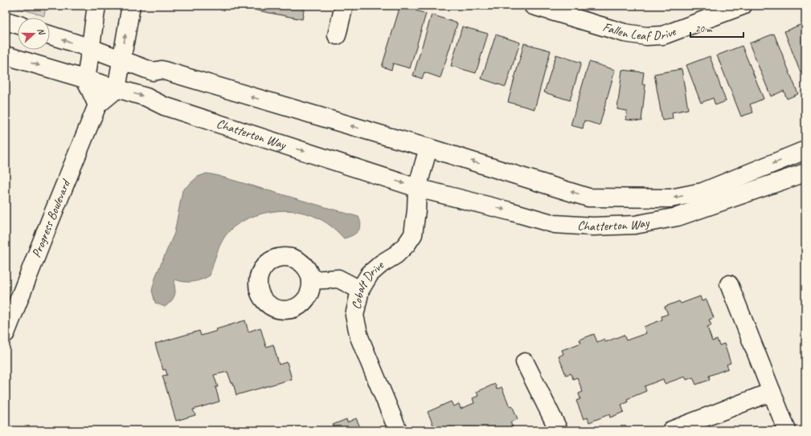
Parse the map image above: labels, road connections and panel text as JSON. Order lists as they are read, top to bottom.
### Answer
{
  "streets": {
    "street": [
      "Fallen Leaf Drive",
      "Chatterton Way",
      "Progress Boulevard",
      "Cobalt Drive"
    ]
  },
  "crossings": [
    ["Chatterton Way", "Progress Boulevard"],
    ["Chatterton Way", "Cobalt Drive"]
  ],
  "scale_bar": "20 m",
  "north": "right"
}
